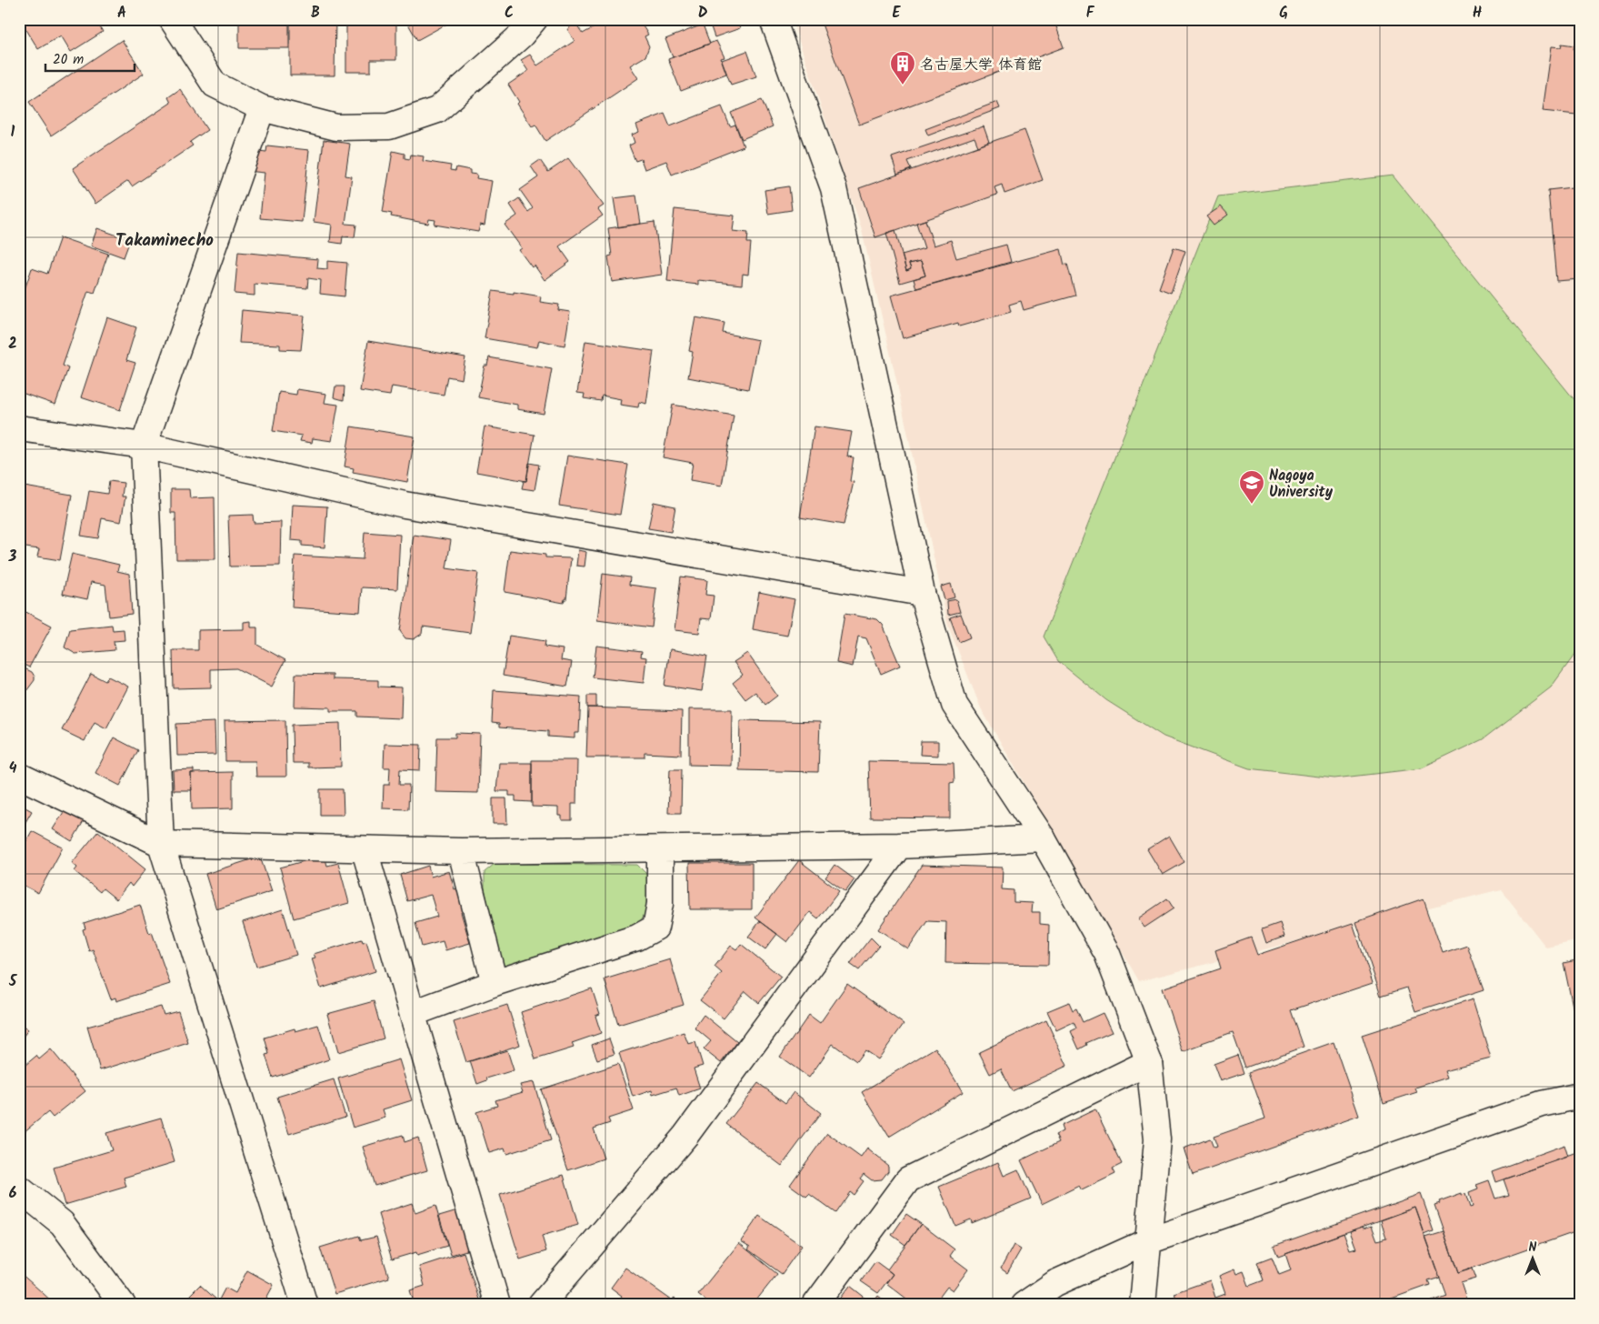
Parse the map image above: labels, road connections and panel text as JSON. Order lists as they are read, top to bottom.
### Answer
{
  "districts": ["Takaminecho"],
  "places": {
    "building": ["名古屋大学 体育館"],
    "school or university": ["Nagoya University"]
  },
  "scale_bar": "20 m",
  "north": "top",
  "grid": {
    "columns": [
      "A",
      "B",
      "C",
      "D",
      "E",
      "F",
      "G",
      "H"
    ],
    "rows": [
      "1",
      "2",
      "3",
      "4",
      "5",
      "6"
    ]
  }
}
